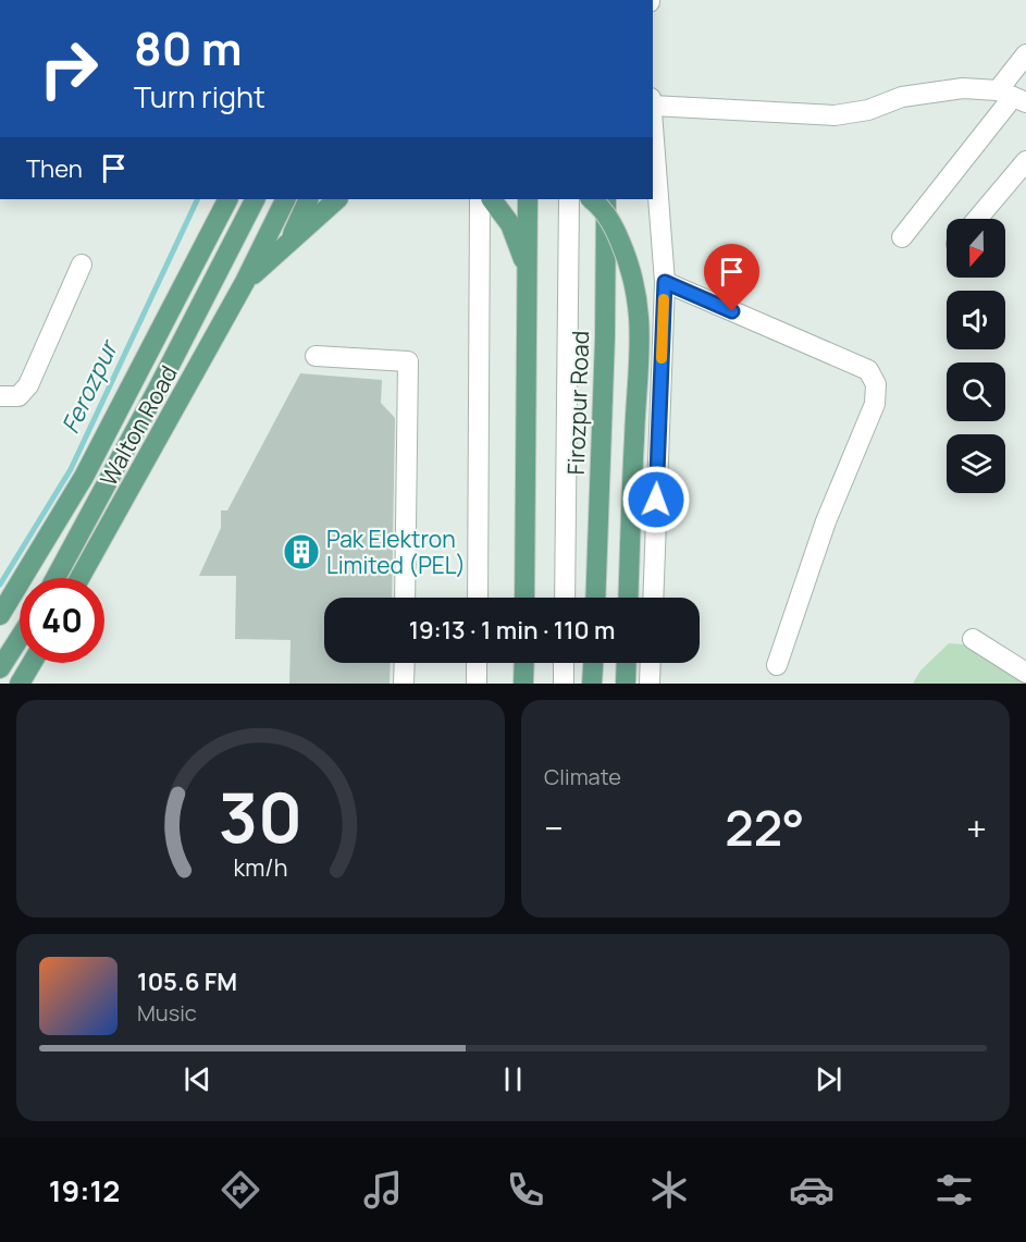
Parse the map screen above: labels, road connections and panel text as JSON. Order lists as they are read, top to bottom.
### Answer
{
  "streets": {
    "main road": ["Firozpur Road", "Walton Road"]
  },
  "water": ["Ferozpur"],
  "places": {
    "building": ["Pak Elektron Limited (PEL)"]
  },
  "north": "bottom",
  "page": {
    "turn": ["80 m", "Turn right"],
    "then": "Then",
    "limit": "40",
    "trip": "19:13 · 1 min · 110 m",
    "tile": "Climate",
    "heat": ["−", "22°", "+"],
    "song": ["105.6 FM", "Music"],
    "tabs": "19:12",
    "gauge": ["30", "km/h"]
  }
}
